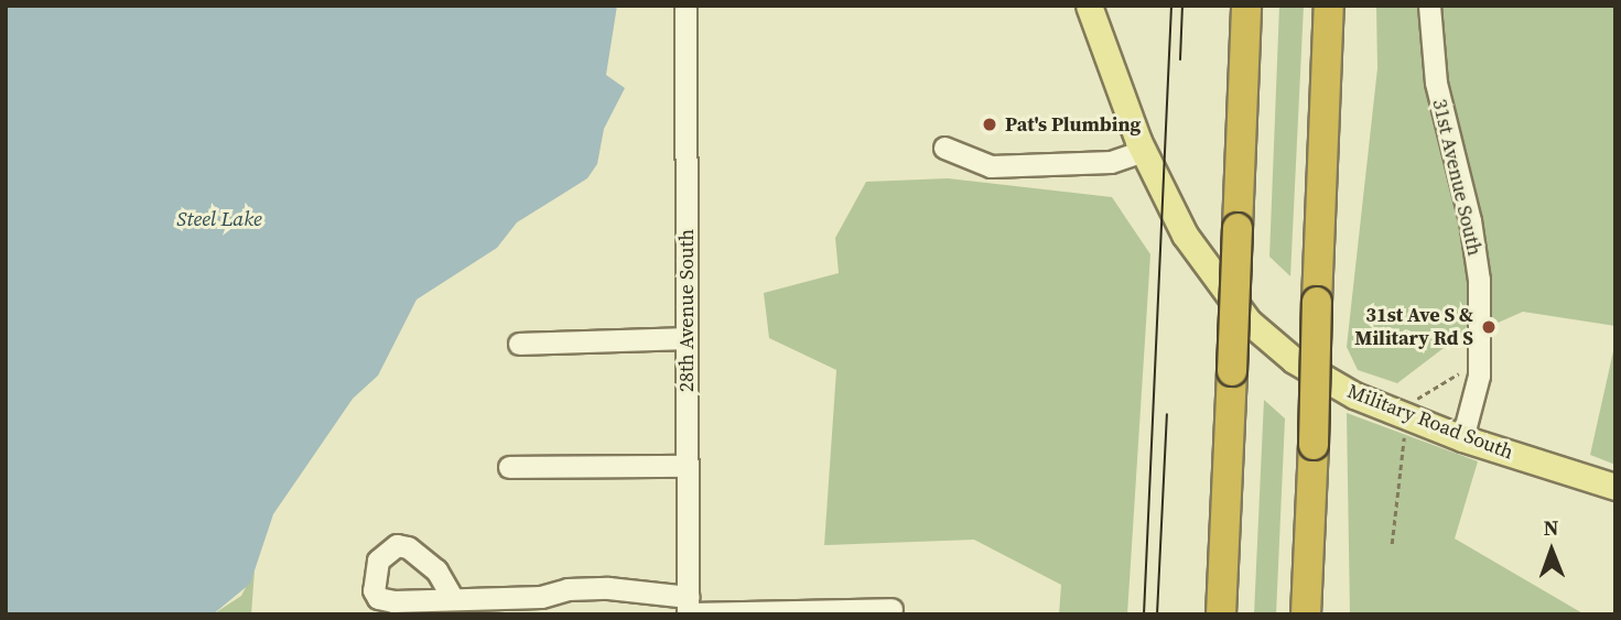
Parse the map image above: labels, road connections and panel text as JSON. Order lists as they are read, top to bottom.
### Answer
{
  "streets": {
    "main road": ["Military Road South"],
    "street": ["31st Avenue South", "28th Avenue South"]
  },
  "crossings": [
    ["31st Avenue South", "Military Road South"]
  ],
  "water": ["Steel Lake"],
  "places": ["Pat's Plumbing", "31st Ave S & Military Rd S"],
  "north": "top"
}
